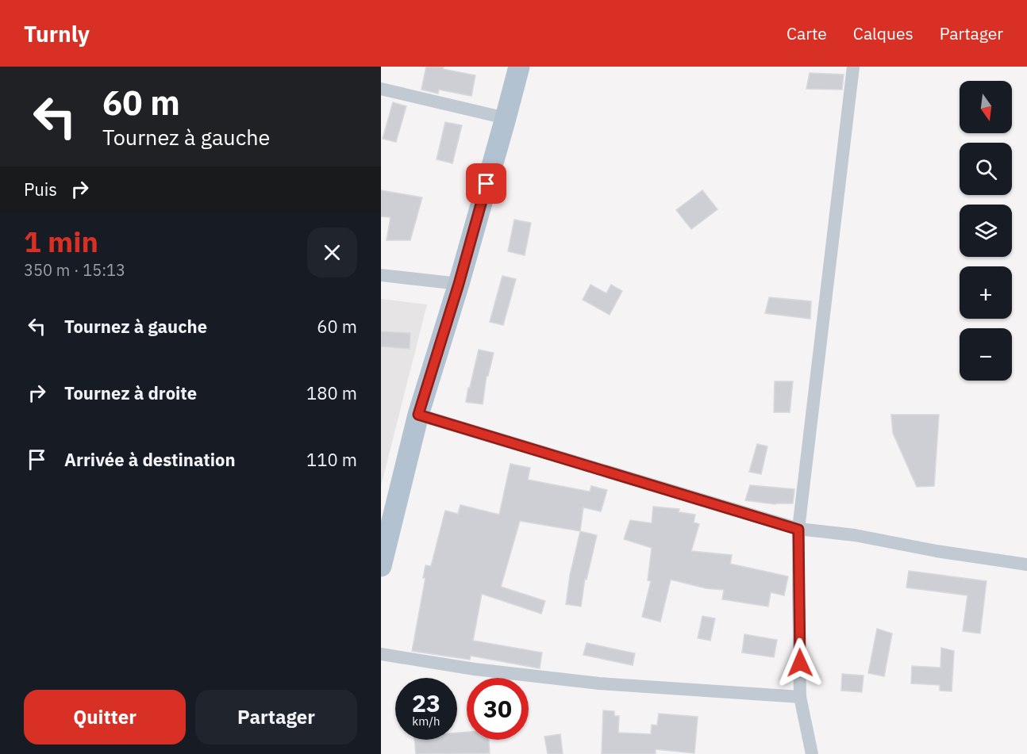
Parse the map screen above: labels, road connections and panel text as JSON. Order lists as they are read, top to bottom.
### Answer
{
  "north": "bottom",
  "page": {
    "header": "Turnly",
    "nav": ["Carte", "Calques", "Partager"],
    "turn": ["60 m", "Tournez à gauche"],
    "map_buttons": ["+", "−"],
    "then": "Puis",
    "heading": ["1 min", "350 m · 15:13"],
    "list": [
      {
        "name": "Tournez à gauche",
        "value": "60 m"
      },
      {
        "name": "Tournez à droite",
        "value": "180 m"
      },
      {
        "name": "Arrivée à destination",
        "value": "110 m"
      }
    ],
    "speed": "23 km/h",
    "limit": "30",
    "buttons": ["Quitter", "Partager"]
  }
}
